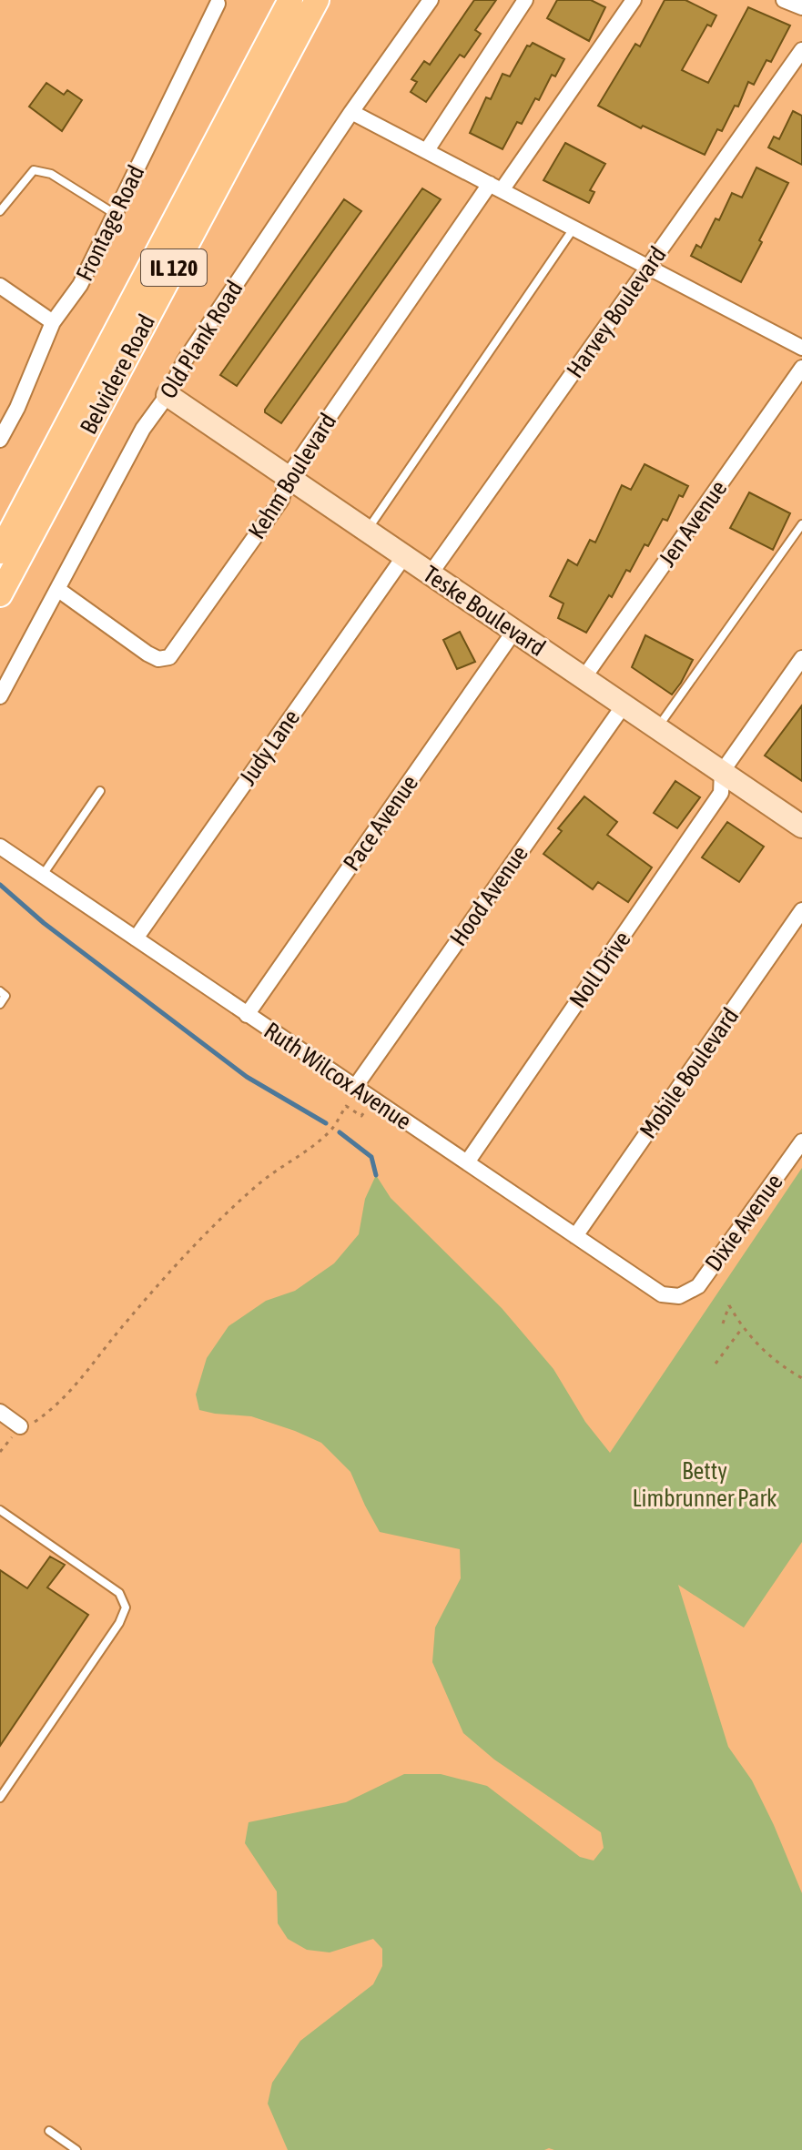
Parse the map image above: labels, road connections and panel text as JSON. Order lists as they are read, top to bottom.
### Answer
{
  "streets": {
    "main road": ["IL 120", "Belvidere Road"],
    "street": [
      "Frontage Road",
      "Harvey Boulevard",
      "Old Plank Road",
      "Kehm Boulevard",
      "Jen Avenue",
      "Teske Boulevard",
      "Judy Lane",
      "Pace Avenue",
      "Hood Avenue",
      "Noll Drive",
      "Mobile Boulevard",
      "Ruth Wilcox Avenue",
      "Dixie Avenue"
    ]
  },
  "crossings": [
    ["Harvey Boulevard", "Teske Boulevard"],
    ["Old Plank Road", "Kehm Boulevard"],
    ["Old Plank Road", "Teske Boulevard"],
    ["Kehm Boulevard", "Teske Boulevard"],
    ["Jen Avenue", "Teske Boulevard"],
    ["Teske Boulevard", "Judy Lane"],
    ["Teske Boulevard", "Pace Avenue"],
    ["Teske Boulevard", "Hood Avenue"],
    ["Teske Boulevard", "Noll Drive"],
    ["Judy Lane", "Ruth Wilcox Avenue"],
    ["Pace Avenue", "Ruth Wilcox Avenue"],
    ["Hood Avenue", "Ruth Wilcox Avenue"],
    ["Noll Drive", "Ruth Wilcox Avenue"],
    ["Mobile Boulevard", "Ruth Wilcox Avenue"],
    ["Ruth Wilcox Avenue", "Dixie Avenue"]
  ],
  "parks": ["Betty Limbrunner Park"]
}
